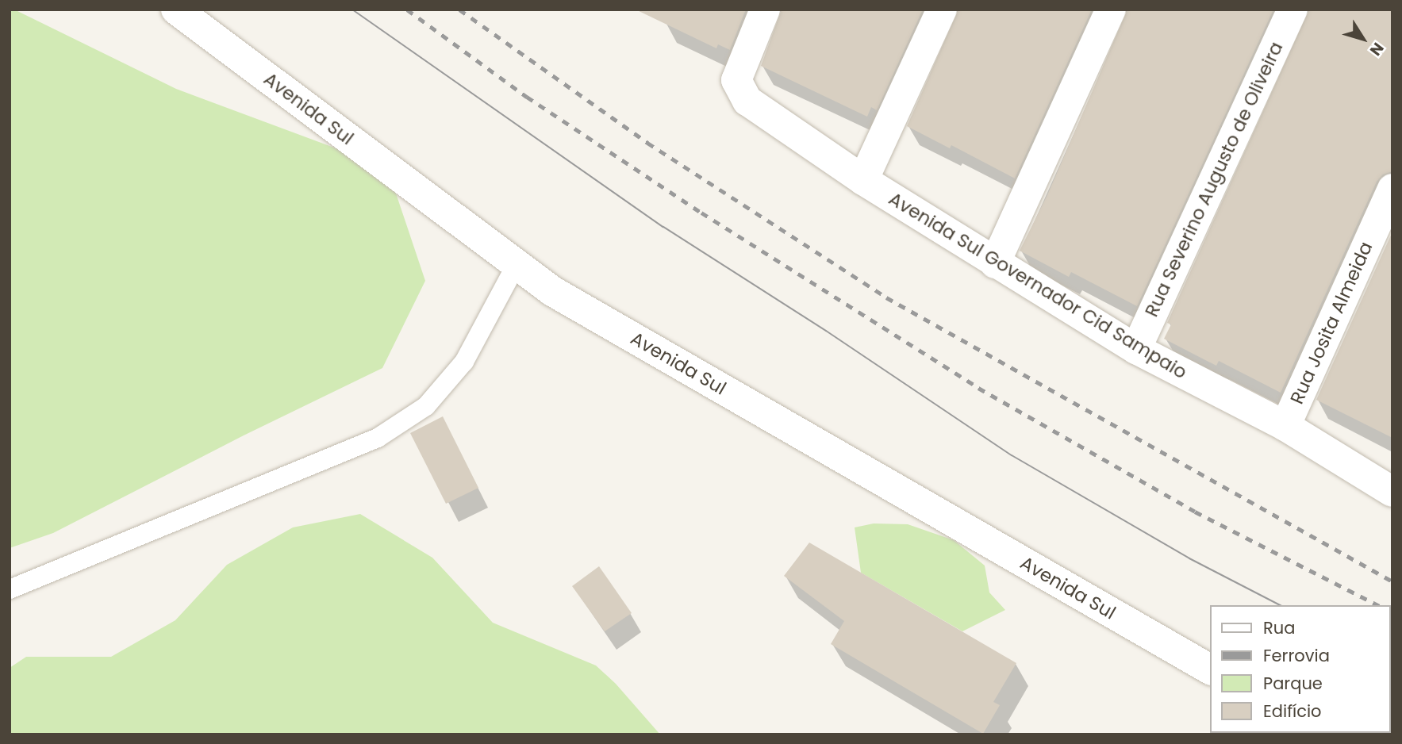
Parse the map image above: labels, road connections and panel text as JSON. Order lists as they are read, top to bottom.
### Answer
{
  "streets": {
    "street": [
      "Avenida Sul",
      "Rua Severino Augusto de Oliveira",
      "Avenida Sul Governador Cid Sampaio",
      "Rua Josita Almeida"
    ]
  },
  "crossings": [
    ["Rua Severino Augusto de Oliveira", "Avenida Sul Governador Cid Sampaio"],
    ["Avenida Sul Governador Cid Sampaio", "Rua Josita Almeida"]
  ],
  "legend": [
    "Rua",
    "Ferrovia",
    "Parque",
    "Edifício"
  ],
  "north": "bottom right"
}
